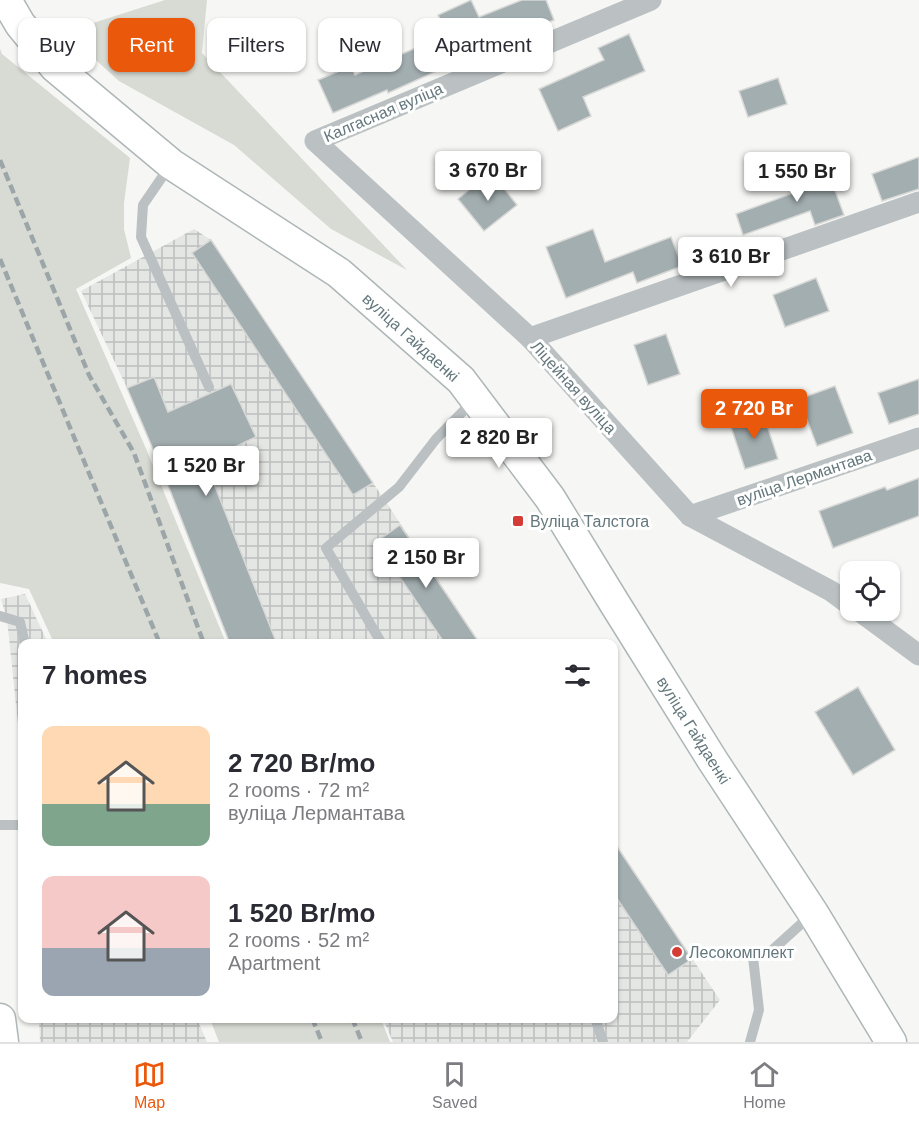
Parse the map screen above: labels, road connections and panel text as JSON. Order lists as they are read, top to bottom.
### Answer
{
  "streets": {
    "street": [
      "Калгасная вуліца",
      "вуліца Гайдаенкі",
      "Ліцейная вуліца",
      "вуліца Лермантава"
    ]
  },
  "crossings": [
    ["Калгасная вуліца", "Ліцейная вуліца"],
    ["Ліцейная вуліца", "вуліца Лермантава"]
  ],
  "places": {
    "transit": ["Вуліца Талстога"],
    "other": ["Лесокомплект"]
  },
  "page": {
    "chip": [
      "Buy",
      "Rent",
      "Filters",
      "New",
      "Apartment"
    ],
    "price": [
      "3 670 Br",
      "1 550 Br",
      "3 610 Br",
      "2 720 Br",
      "2 820 Br",
      "1 520 Br",
      "2 150 Br"
    ],
    "heading": "7 homes",
    "list": [
      {
        "name": "2 720 Br/mo",
        "note": "2 rooms · 72 m² · вуліца Лермантава"
      },
      {
        "name": "1 520 Br/mo",
        "note": "2 rooms · 52 m² · Apartment"
      }
    ],
    "tabs": ["Map", "Saved", "Home"]
  }
}
